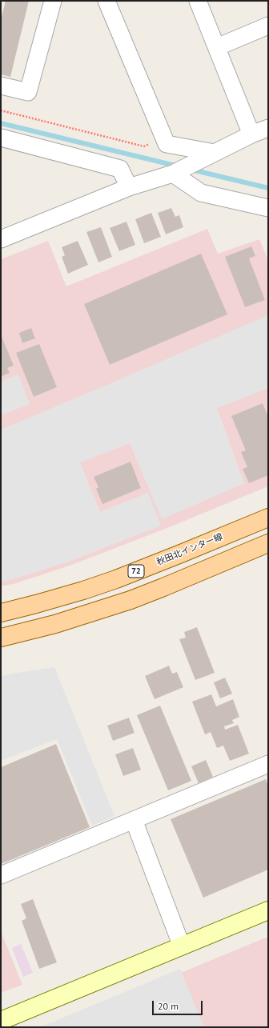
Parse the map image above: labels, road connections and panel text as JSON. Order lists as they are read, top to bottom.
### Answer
{
  "streets": {
    "main road": ["秋田北インター線", "72"]
  },
  "scale_bar": "20 m"
}
